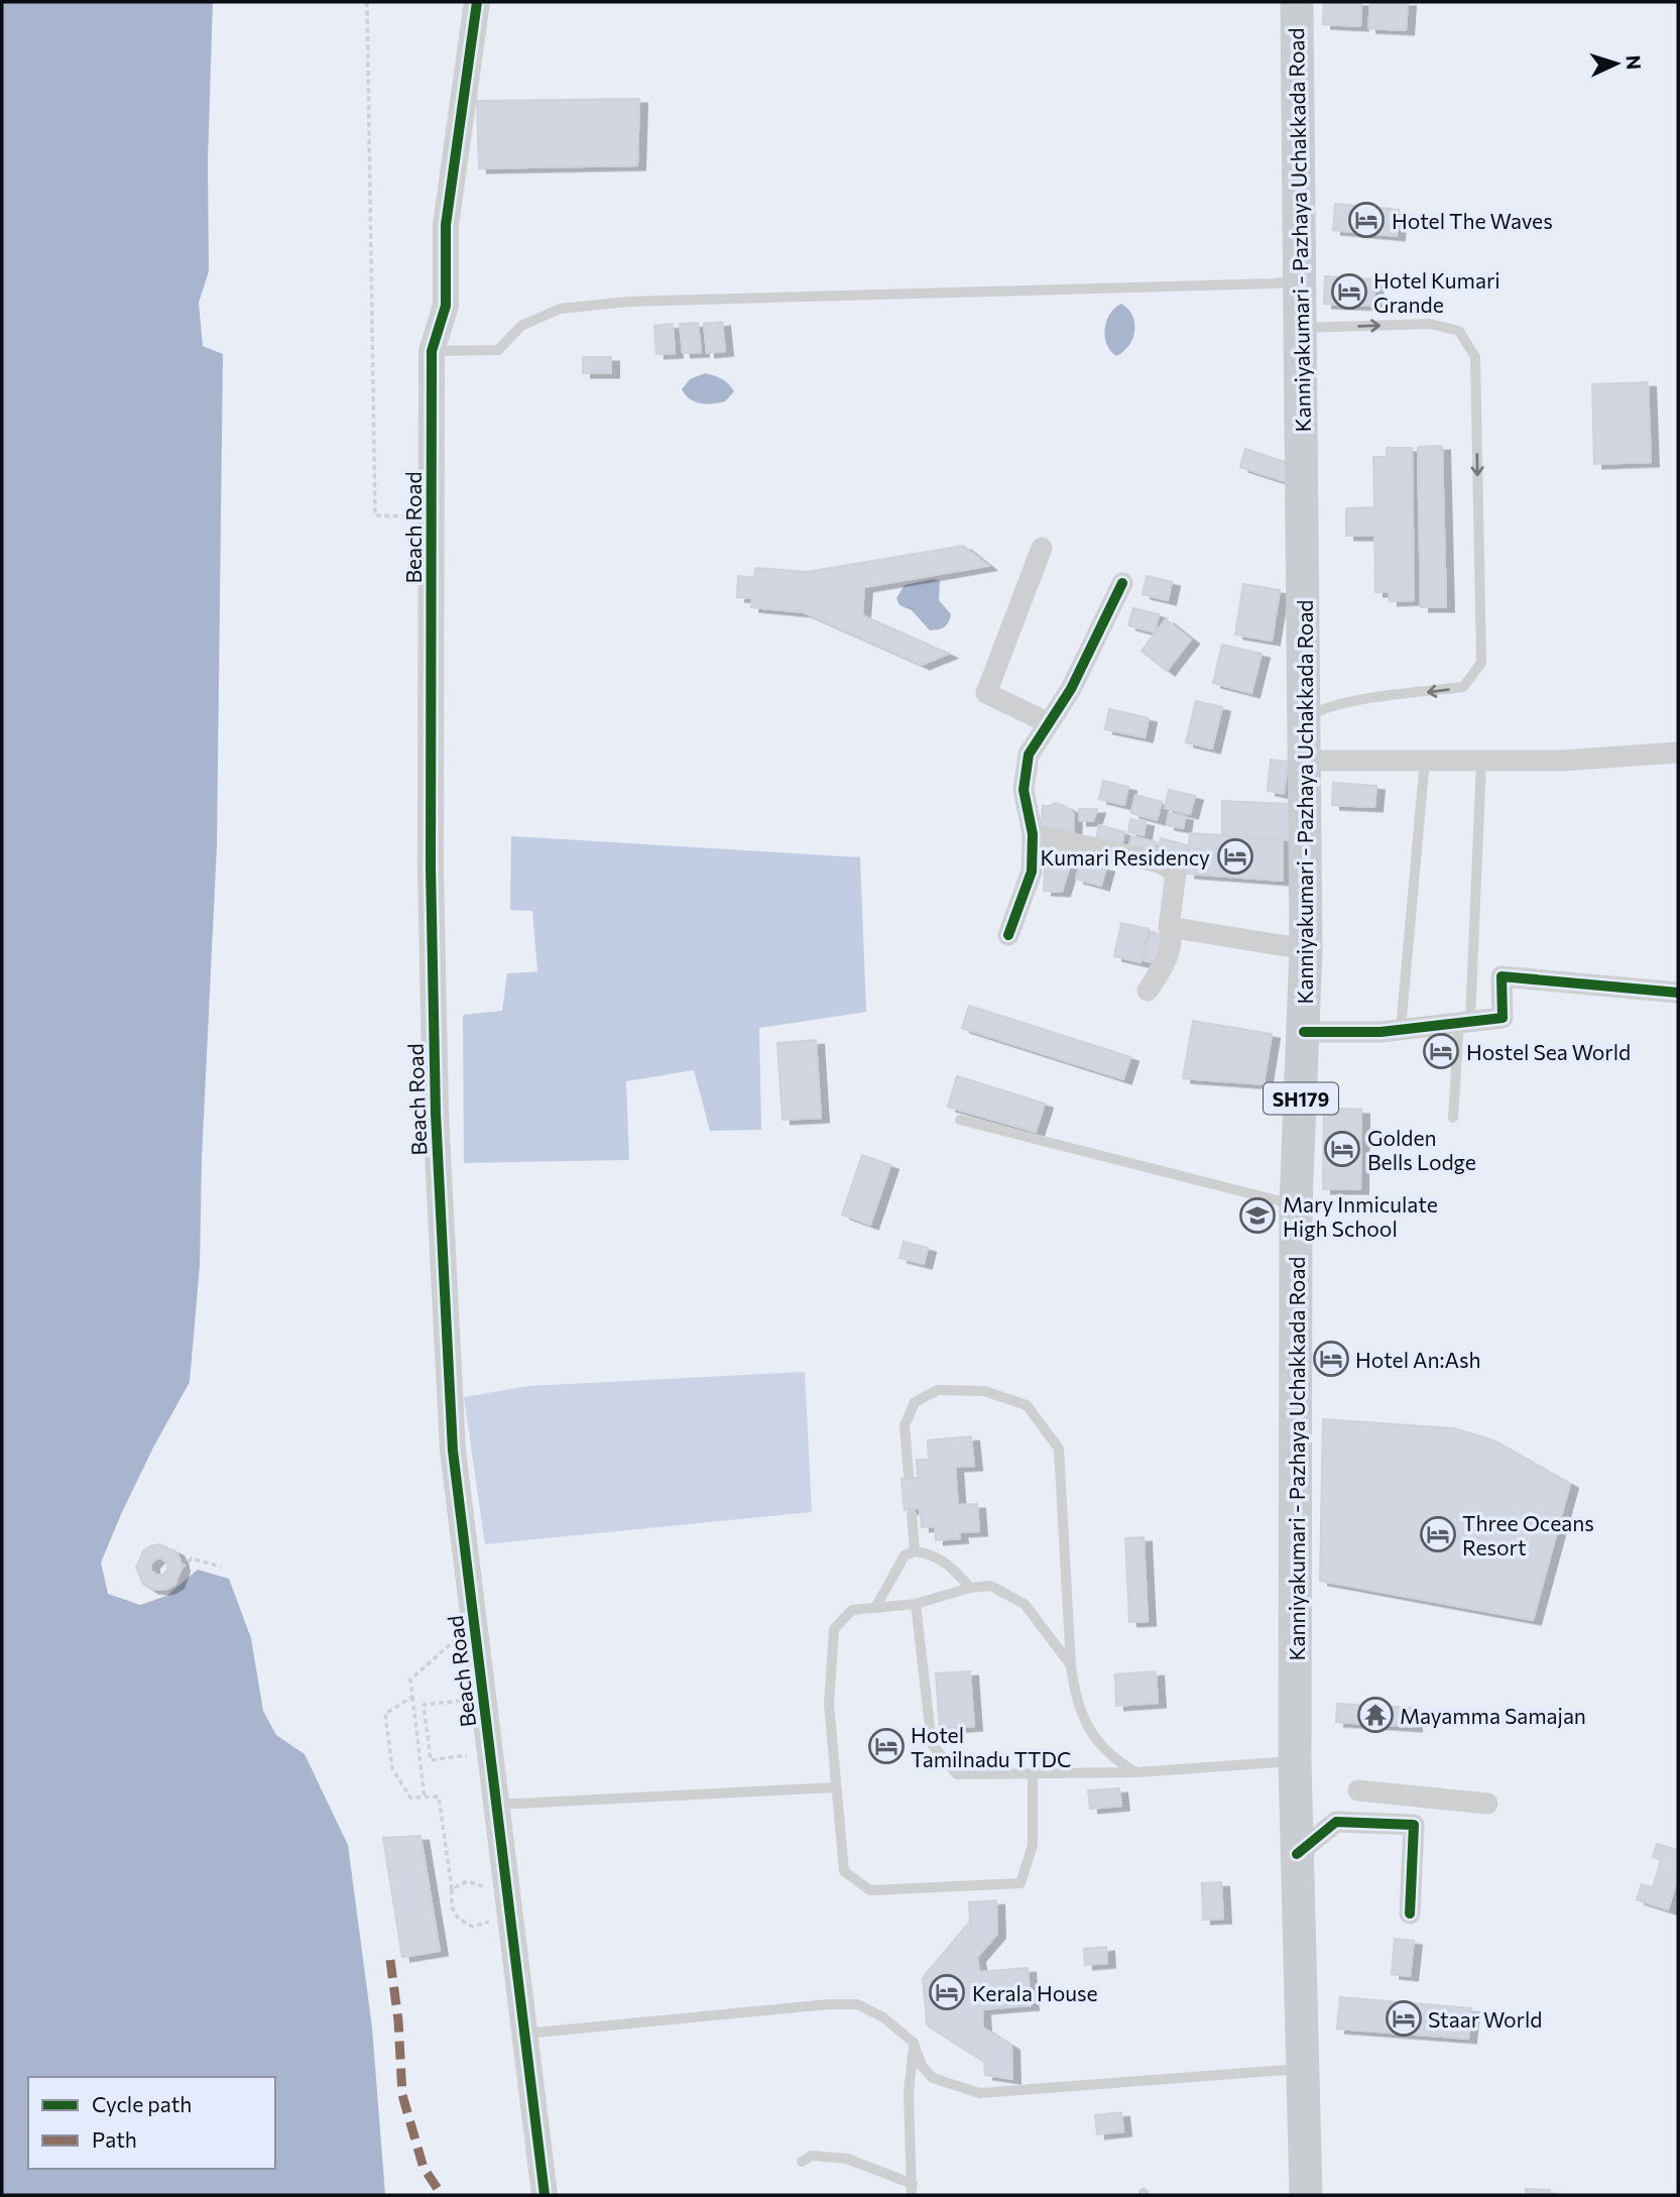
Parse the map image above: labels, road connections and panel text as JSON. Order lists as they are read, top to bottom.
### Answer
{
  "streets": {
    "main road": ["Kanniyakumari - Pazhaya Uchakkada Road", "SH179"],
    "street": ["Beach Road"]
  },
  "places": {
    "hotel": [
      "Hotel The Waves",
      "Hotel Kumari Grande",
      "Kumari Residency",
      "Hostel Sea World",
      "Golden Bells Lodge",
      "Hotel An:Ash",
      "Three Oceans Resort",
      "Hotel Tamilnadu TTDC",
      "Kerala House",
      "Staar World"
    ],
    "school or university": ["Mary Inmiculate High School"],
    "temple": ["Mayamma Samajan"]
  },
  "legend": ["Cycle path", "Path"],
  "north": "right"
}
